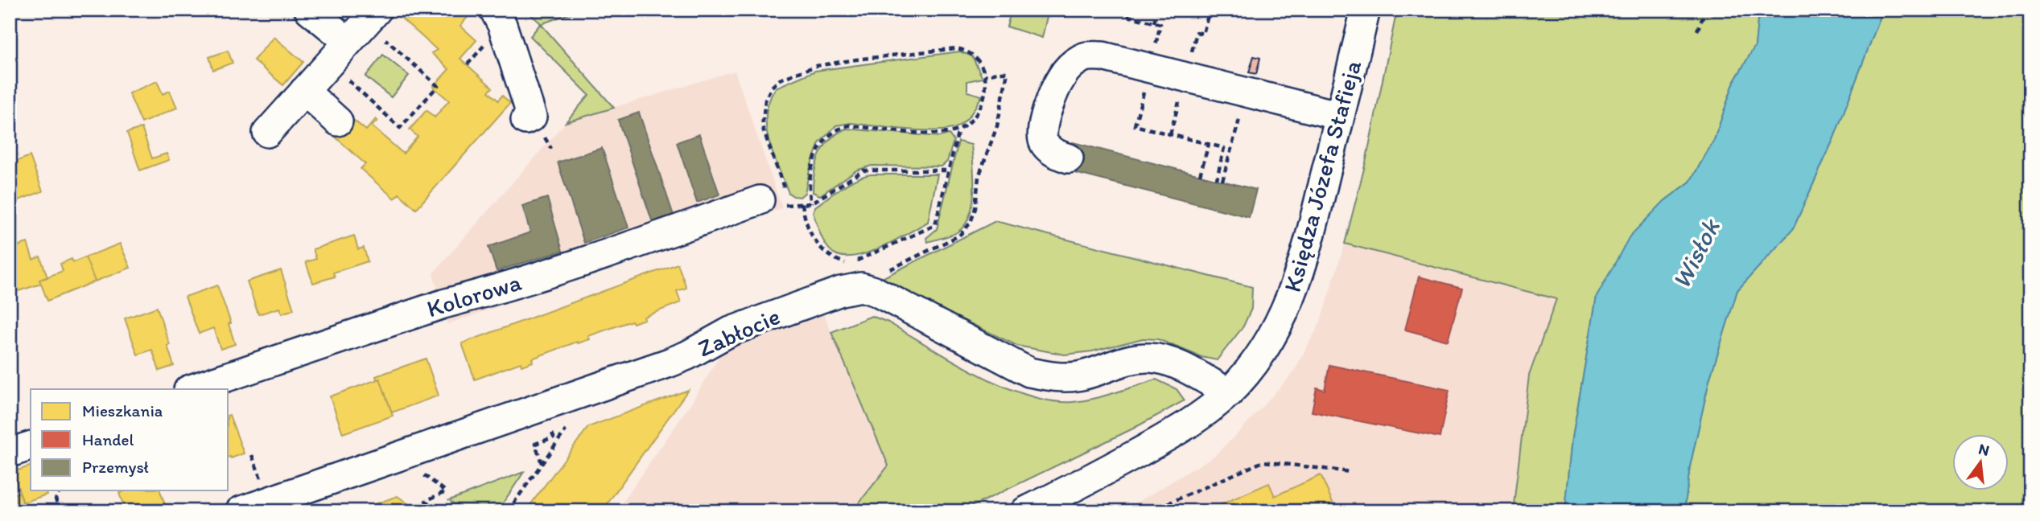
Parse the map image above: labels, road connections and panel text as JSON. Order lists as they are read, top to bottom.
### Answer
{
  "streets": {
    "street": ["Księdza Józefa Stafieja", "Kolorowa", "Zabłocie"]
  },
  "water": ["Wisłok"],
  "legend": ["Mieszkania", "Handel", "Przemysł"],
  "north": "top"
}
